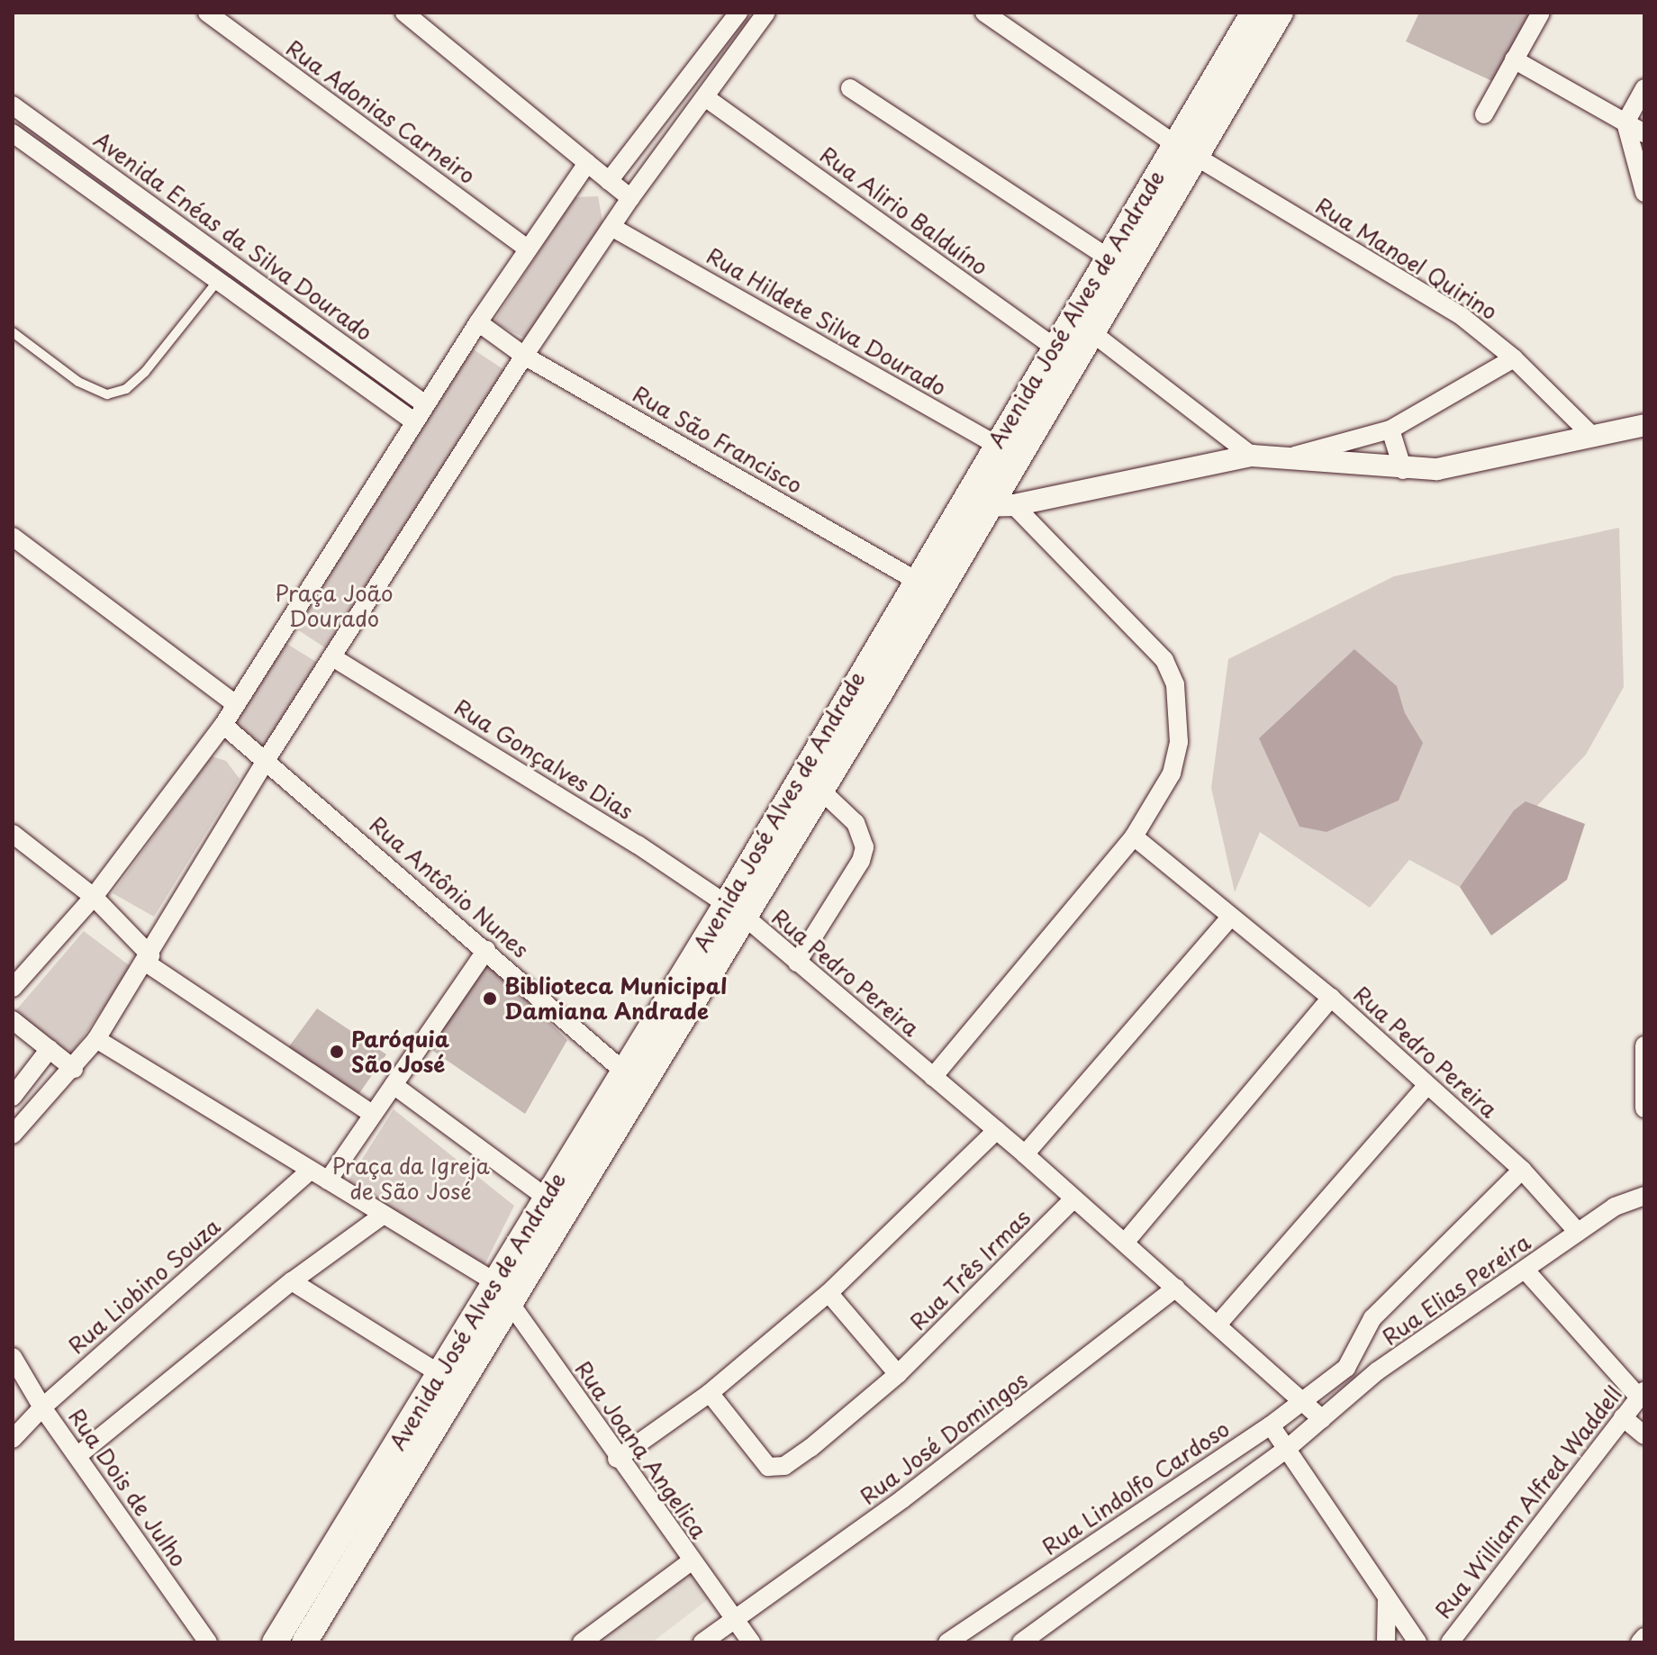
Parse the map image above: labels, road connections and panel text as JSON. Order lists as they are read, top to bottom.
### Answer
{
  "streets": {
    "main road": ["Avenida José Alves de Andrade"],
    "street": [
      "Rua Adonias Carneiro",
      "Rua Alirio Balduíno",
      "Avenida Enéas da Silva Dourado",
      "Rua Manoel Quirino",
      "Rua Hildete Silva Dourado",
      "Rua São Francisco",
      "Rua Gonçalves Dias",
      "Rua Antônio Nunes",
      "Rua Pedro Pereira",
      "Rua Três Irmas",
      "Rua Liobino Souza",
      "Rua Elias Pereira",
      "Rua José Domingos",
      "Rua Joana Angelica",
      "Rua Dois de Julho",
      "Rua Lindolfo Cardoso",
      "Rua William Alfred Waddell"
    ]
  },
  "crossings": [
    ["Rua Alirio Balduíno", "Avenida José Alves de Andrade"],
    ["Rua Manoel Quirino", "Avenida José Alves de Andrade"],
    ["Avenida José Alves de Andrade", "Rua Hildete Silva Dourado"],
    ["Avenida José Alves de Andrade", "Rua São Francisco"],
    ["Avenida José Alves de Andrade", "Rua Gonçalves Dias"],
    ["Avenida José Alves de Andrade", "Rua Antônio Nunes"],
    ["Avenida José Alves de Andrade", "Rua Pedro Pereira"],
    ["Avenida José Alves de Andrade", "Rua Joana Angelica"],
    ["Rua Gonçalves Dias", "Rua Pedro Pereira"],
    ["Rua Pedro Pereira", "Rua Três Irmas"],
    ["Rua Pedro Pereira", "Rua Elias Pereira"],
    ["Rua Pedro Pereira", "Rua José Domingos"],
    ["Rua Pedro Pereira", "Rua Lindolfo Cardoso"],
    ["Rua Liobino Souza", "Rua Joana Angelica"],
    ["Rua Liobino Souza", "Rua Dois de Julho"],
    ["Rua José Domingos", "Rua Joana Angelica"]
  ],
  "parks": ["Praça João Dourado", "Praça da Igreja de São José"],
  "places": ["Biblioteca Municipal Damiana Andrade", "Paróquia São José"]
}
